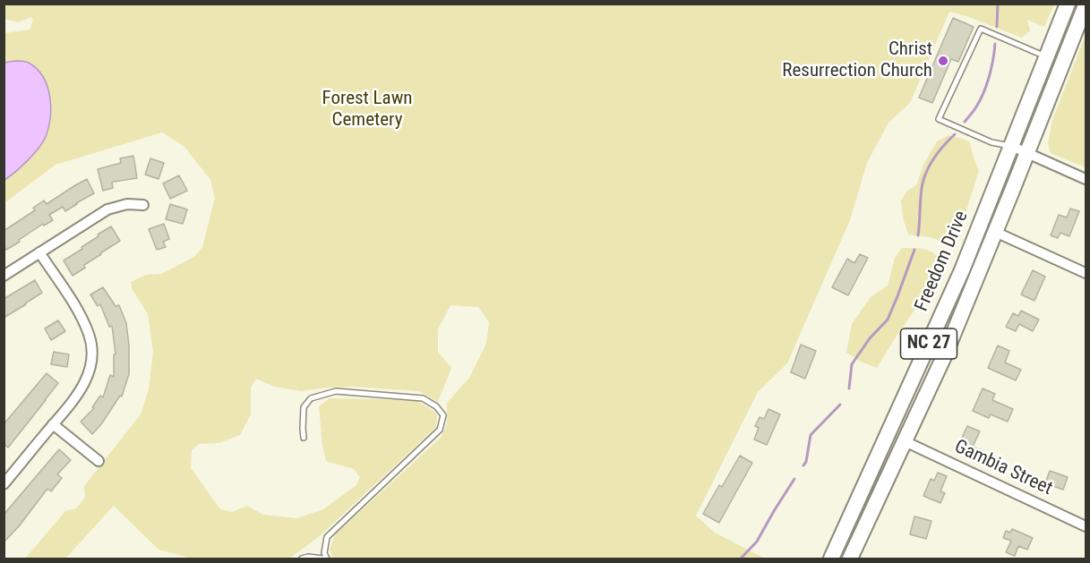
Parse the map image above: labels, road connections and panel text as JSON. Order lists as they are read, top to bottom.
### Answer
{
  "streets": {
    "main road": ["Freedom Drive", "NC 27"],
    "street": ["Gambia Street"]
  },
  "crossings": [
    ["Freedom Drive", "Gambia Street"]
  ],
  "parks": ["Forest Lawn Cemetery"],
  "places": ["Christ Resurrection Church"]
}
